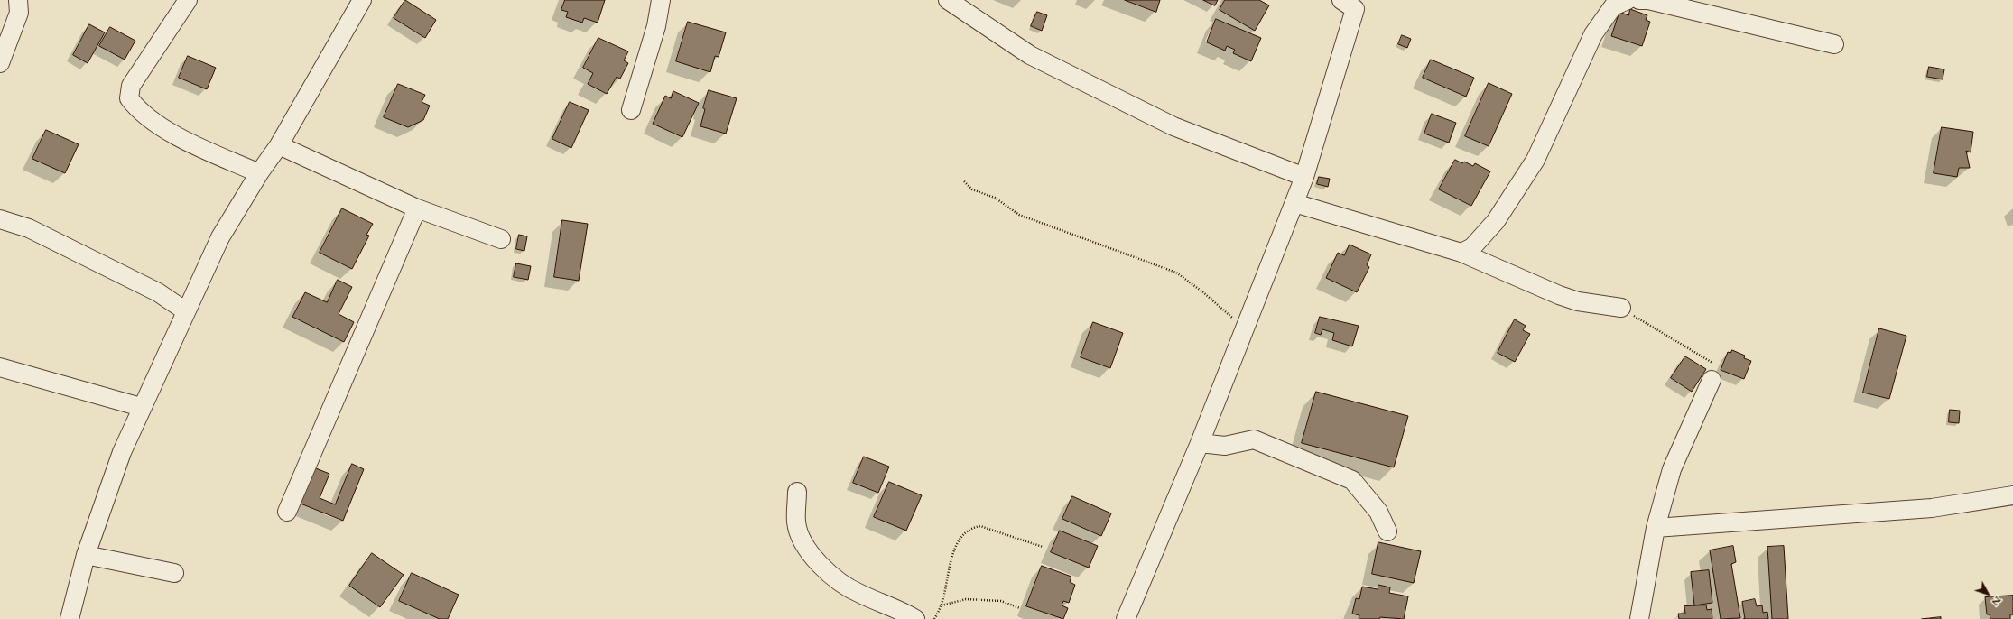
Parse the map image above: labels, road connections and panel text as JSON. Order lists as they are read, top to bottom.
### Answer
{
  "north": "bottom right"
}
